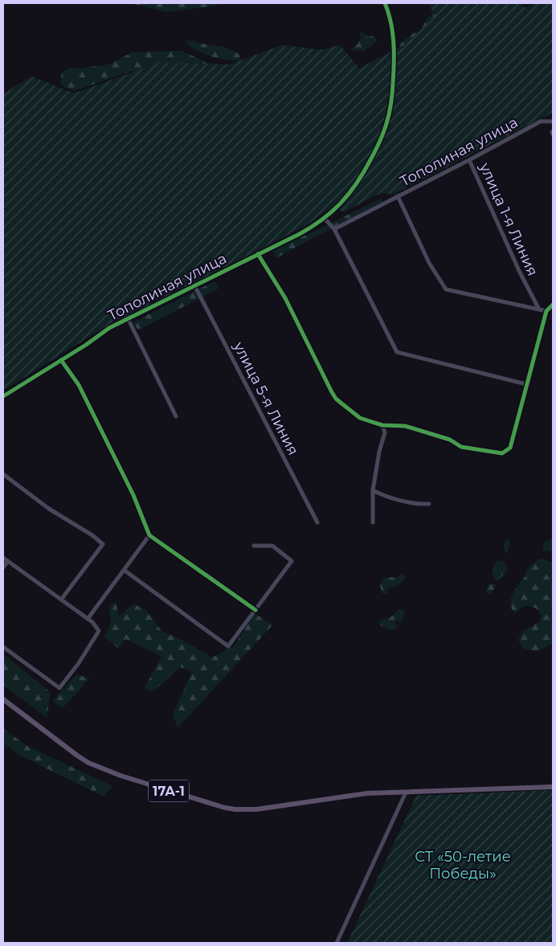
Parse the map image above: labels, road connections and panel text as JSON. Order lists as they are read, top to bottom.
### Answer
{
  "streets": {
    "main road": ["17А-1"],
    "street": ["Тополиная улица", "улица 1-я Линия", "улица 5-я Линия"]
  },
  "crossings": [
    ["Тополиная улица", "улица 1-я Линия"],
    ["Тополиная улица", "улица 5-я Линия"]
  ],
  "parks": ["СТ «50-летие Победы»"]
}
